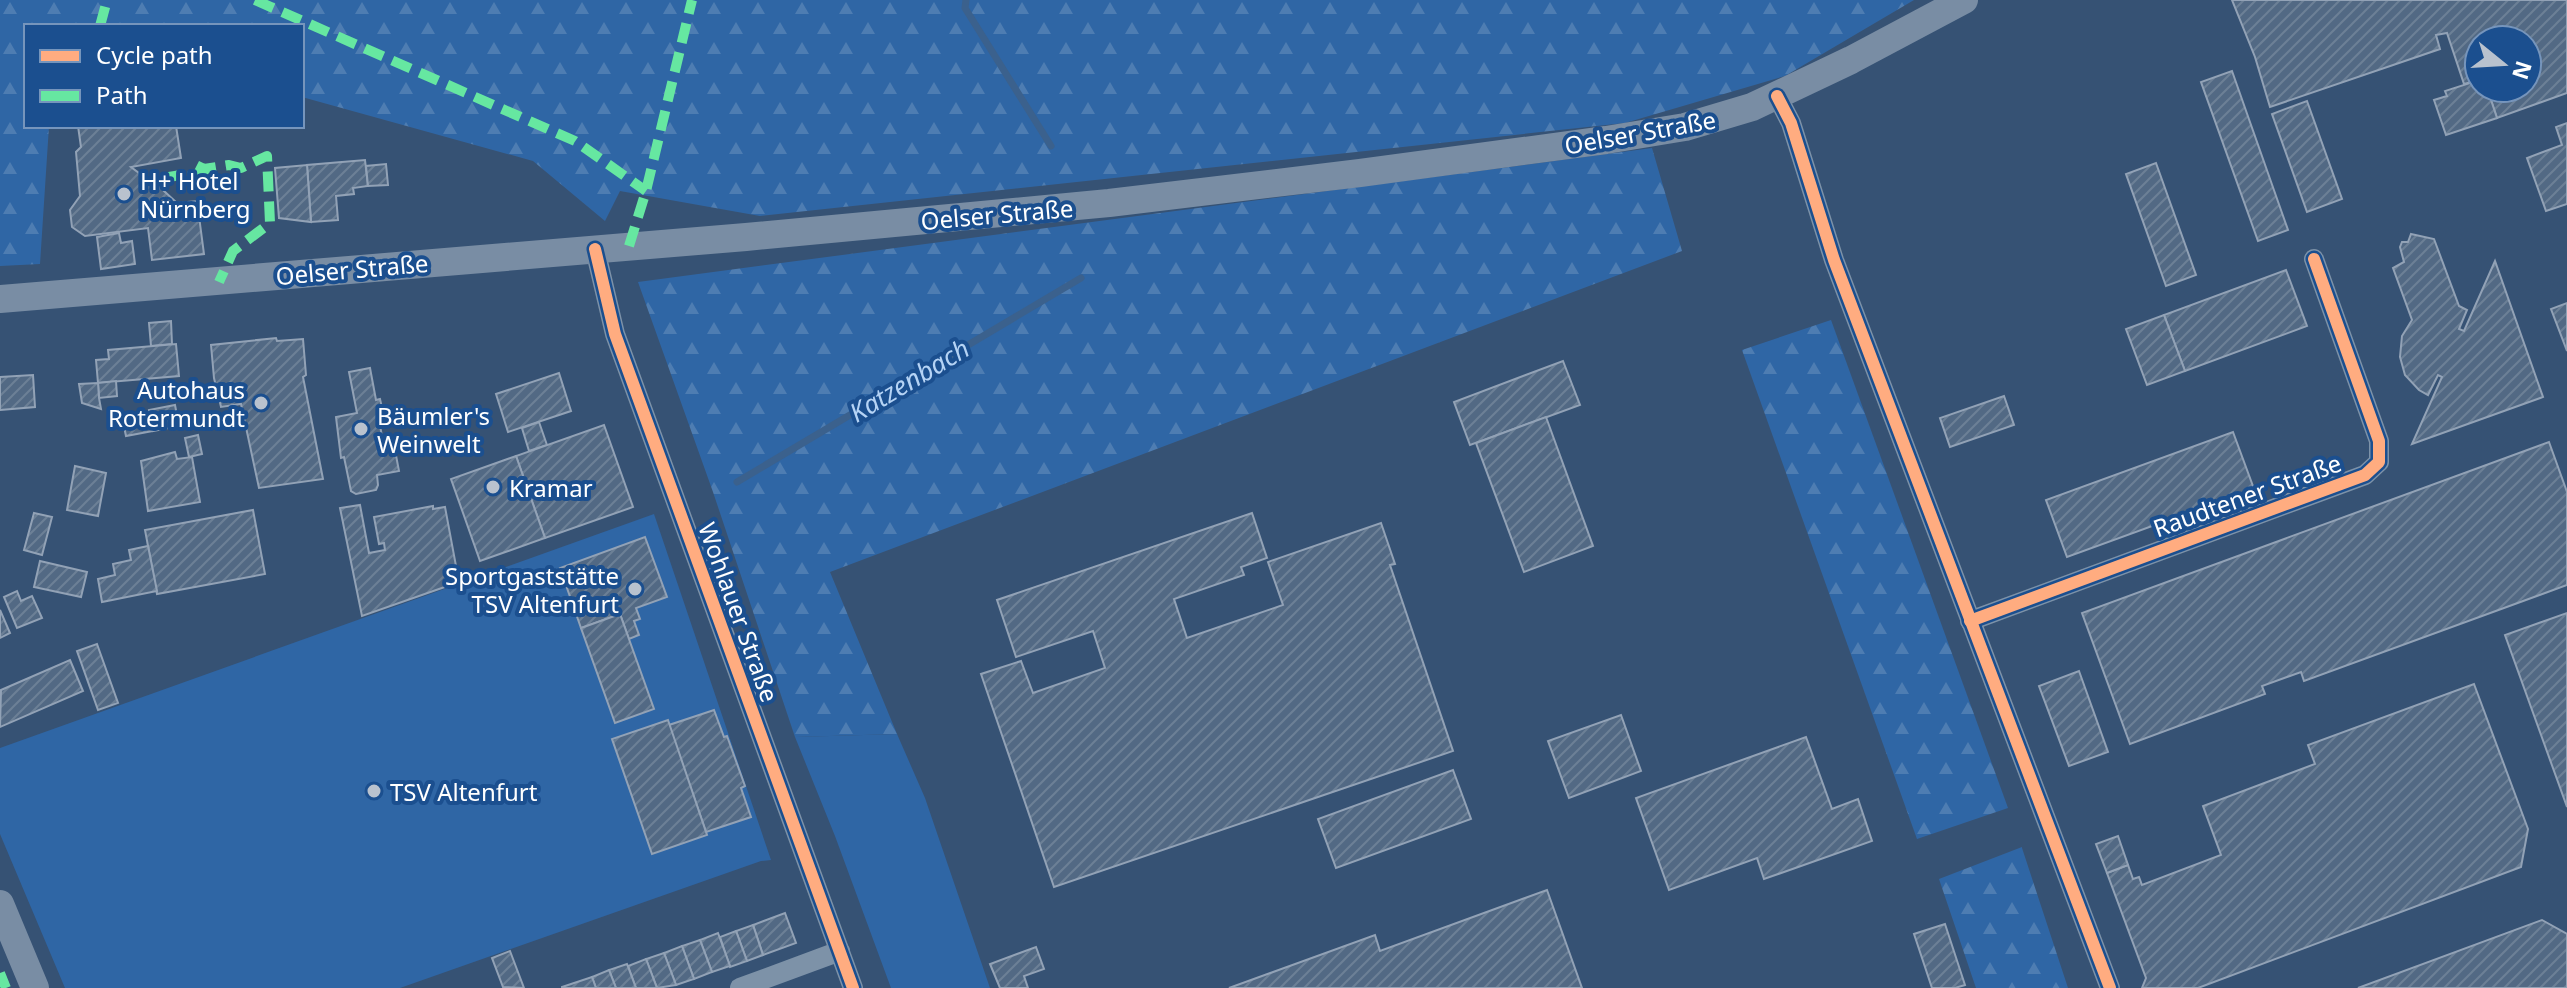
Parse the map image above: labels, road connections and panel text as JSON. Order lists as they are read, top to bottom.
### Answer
{
  "streets": {
    "main road": ["Oelser Straße"],
    "street": ["Raudtener Straße", "Wohlauer Straße"]
  },
  "crossings": [
    ["Oelser Straße", "Wohlauer Straße"]
  ],
  "water": ["Katzenbach"],
  "places": [
    "H+ Hotel Nürnberg",
    "Autohaus Rotermundt",
    "Bäumler's Weinwelt",
    "Kramar",
    "Sportgaststätte TSV Altenfurt",
    "TSV Altenfurt"
  ],
  "legend": ["Cycle path", "Path"],
  "north": "right"
}
